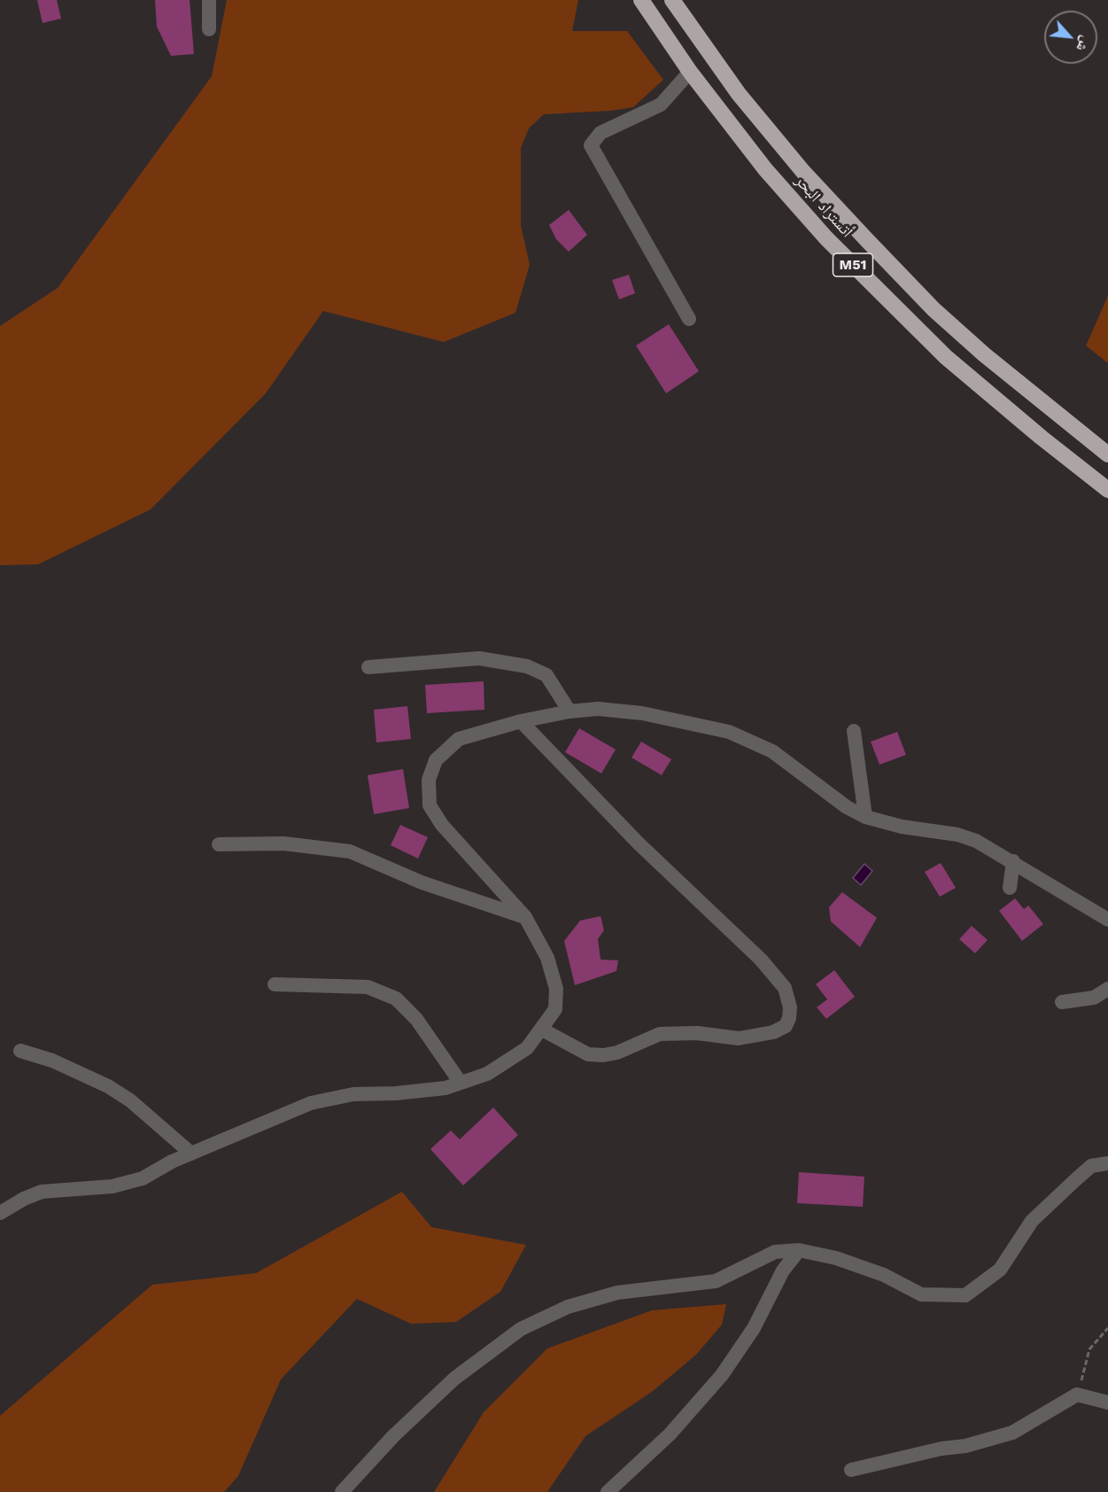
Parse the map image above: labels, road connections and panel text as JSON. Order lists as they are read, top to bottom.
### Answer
{
  "streets": {
    "highway": ["أتستراد البحر", "M51"]
  },
  "north": "bottom right"
}
